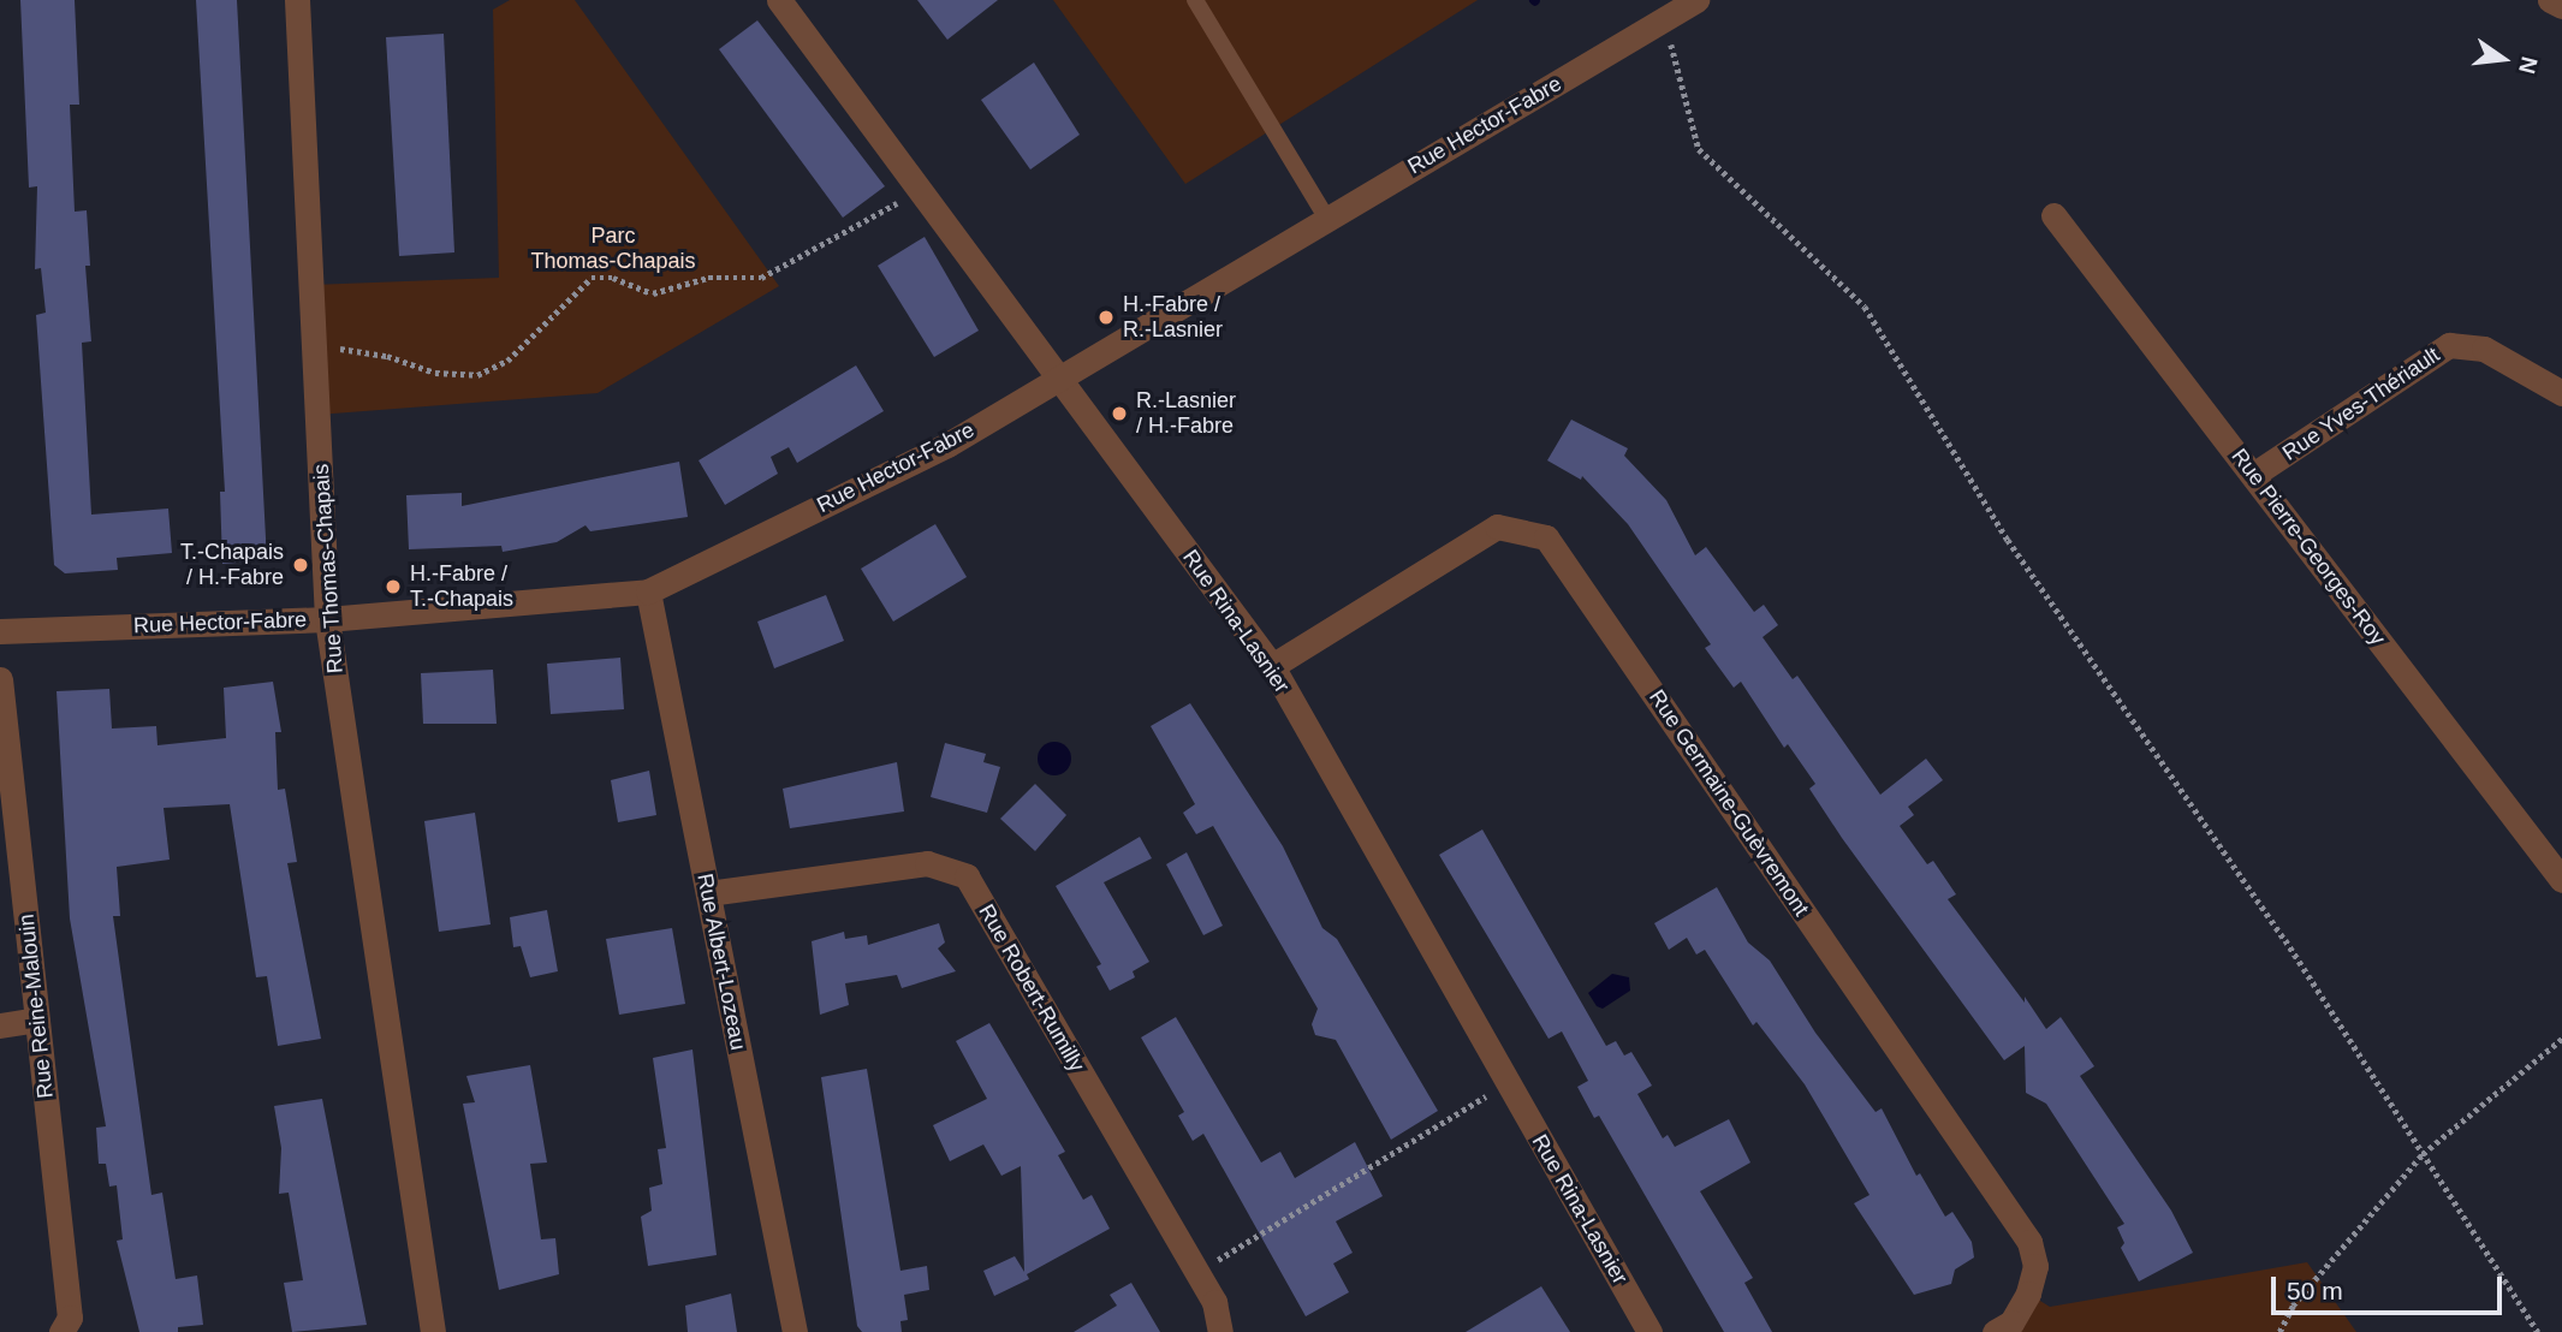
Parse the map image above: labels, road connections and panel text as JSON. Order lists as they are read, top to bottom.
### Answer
{
  "streets": {
    "street": [
      "Rue Hector-Fabre",
      "Rue Yves-Thériault",
      "Rue Pierre-Georges-Roy",
      "Rue Thomas-Chapais",
      "Rue Rina-Lasnier",
      "Rue Germaine-Guèvremont",
      "Rue Albert-Lozeau",
      "Rue Robert-Rumilly",
      "Rue Reine-Malouin"
    ]
  },
  "crossings": [
    ["Rue Hector-Fabre", "Rue Thomas-Chapais"],
    ["Rue Hector-Fabre", "Rue Rina-Lasnier"],
    ["Rue Hector-Fabre", "Rue Albert-Lozeau"],
    ["Rue Yves-Thériault", "Rue Pierre-Georges-Roy"],
    ["Rue Rina-Lasnier", "Rue Germaine-Guèvremont"],
    ["Rue Albert-Lozeau", "Rue Robert-Rumilly"]
  ],
  "parks": ["Parc Thomas-Chapais"],
  "places": [
    "H.-Fabre / R.-Lasnier",
    "R.-Lasnier / H.-Fabre",
    "T.-Chapais / H.-Fabre",
    "H.-Fabre / T.-Chapais"
  ],
  "scale_bar": "50 m",
  "north": "right"
}
